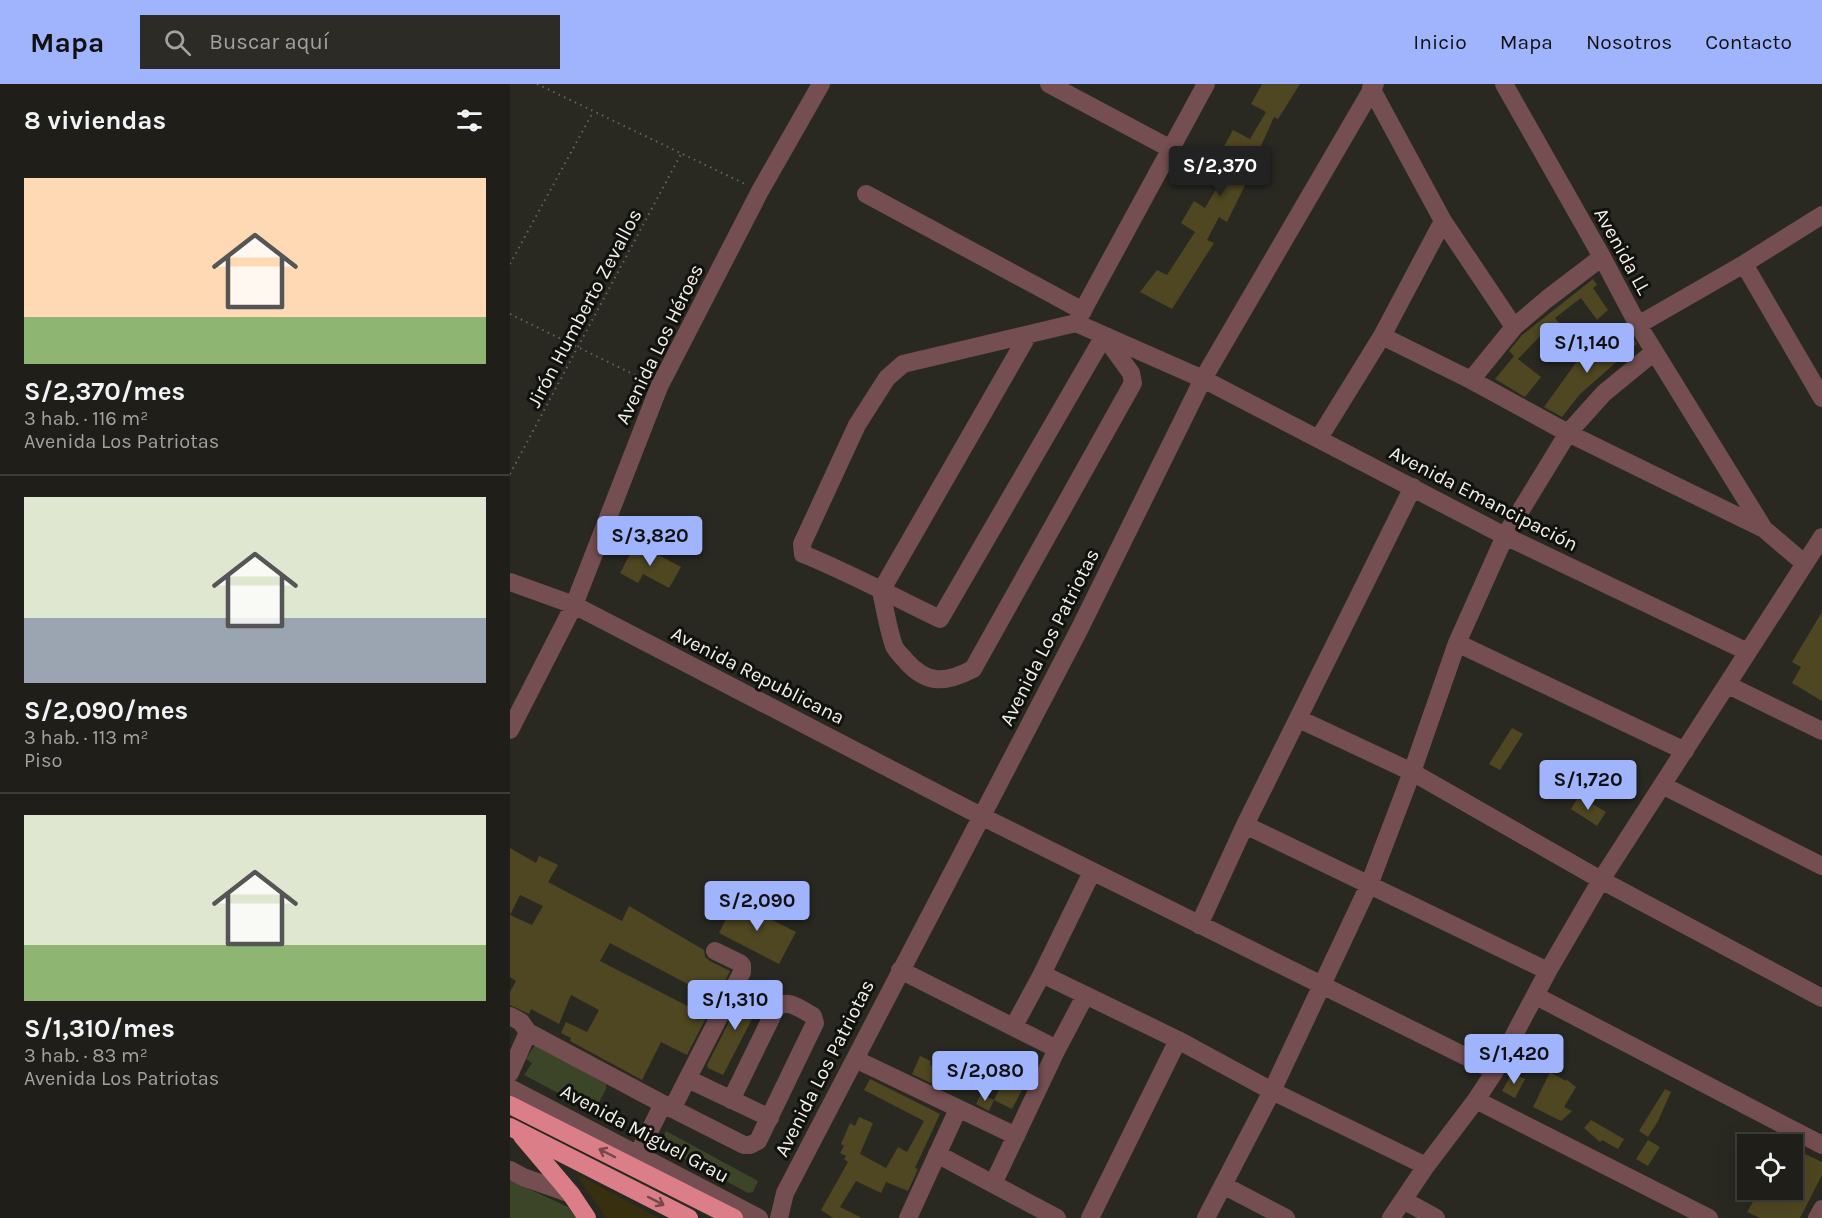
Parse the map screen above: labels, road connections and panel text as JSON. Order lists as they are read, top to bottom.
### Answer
{
  "streets": {
    "highway": ["Avenida Miguel Grau"],
    "street": [
      "Avenida LL",
      "Avenida Los Héroes",
      "Avenida Emancipación",
      "Avenida Los Patriotas",
      "Avenida Republicana"
    ],
    "path": ["Jirón Humberto Zevallos"]
  },
  "crossings": [
    ["Avenida Los Héroes", "Avenida Republicana"],
    ["Avenida Emancipación", "Avenida Los Patriotas"],
    ["Avenida Los Patriotas", "Avenida Republicana"]
  ],
  "page": {
    "header": "Mapa",
    "search": "Buscar aquí",
    "nav": [
      "Inicio",
      "Mapa",
      "Nosotros",
      "Contacto"
    ],
    "heading": "8 viviendas",
    "price": [
      "S/2,370",
      "S/1,140",
      "S/3,820",
      "S/1,720",
      "S/2,090",
      "S/1,310",
      "S/1,420",
      "S/2,080"
    ],
    "list": [
      {
        "name": "S/2,370/mes",
        "note": "3 hab. · 116 m² · Avenida Los Patriotas"
      },
      {
        "name": "S/2,090/mes",
        "note": "3 hab. · 113 m² · Piso"
      },
      {
        "name": "S/1,310/mes",
        "note": "3 hab. · 83 m² · Avenida Los Patriotas"
      }
    ]
  }
}
